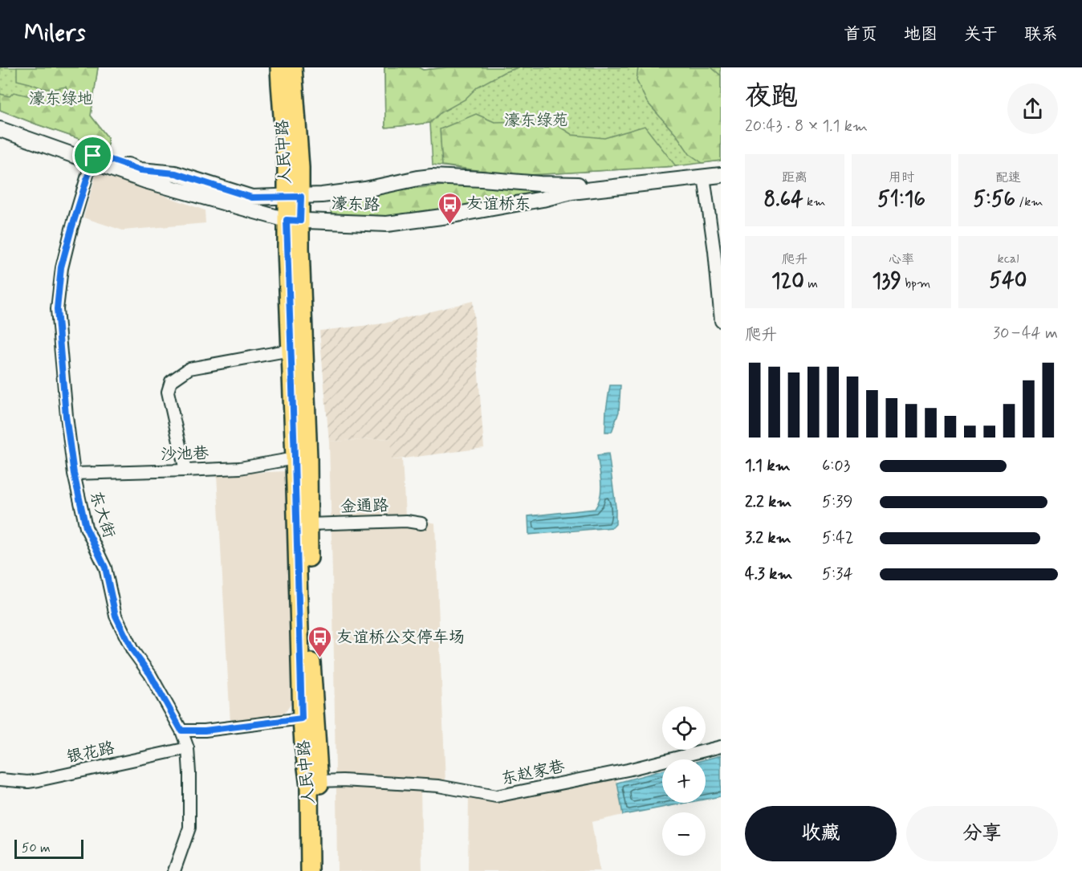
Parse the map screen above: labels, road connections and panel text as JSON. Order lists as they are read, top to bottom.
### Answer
{
  "streets": {
    "main road": ["人民中路", "濠东路"],
    "street": [
      "沙池巷",
      "金通路",
      "东大街",
      "银花路",
      "东赵家巷"
    ]
  },
  "crossings": [
    ["人民中路", "濠东路"],
    ["人民中路", "沙池巷"],
    ["人民中路", "金通路"],
    ["人民中路", "东赵家巷"],
    ["濠东路", "东大街"],
    ["沙池巷", "东大街"],
    ["东大街", "银花路"]
  ],
  "parks": ["濠东绿地", "濠东绿苑"],
  "places": {
    "bus stop": ["友谊桥东", "友谊桥公交停车场"]
  },
  "scale_bar": "50 m",
  "page": {
    "header": "Milers",
    "nav": [
      "首页",
      "地图",
      "关于",
      "联系"
    ],
    "heading": ["夜跑", "20:43 · 8 × 1.1 km"],
    "stats": [
      ["距离", "8.64 km"],
      ["用时", "51:16"],
      ["配速", "5:56 /km"],
      ["爬升", "120 m"],
      ["心率", "139 bpm"],
      ["kcal", "540"]
    ],
    "chart": ["爬升", "30–44 m"],
    "list": [
      {
        "name": "1.1 km",
        "note": "6:03"
      },
      {
        "name": "2.2 km",
        "note": "5:39"
      },
      {
        "name": "3.2 km",
        "note": "5:42"
      },
      {
        "name": "4.3 km",
        "note": "5:34"
      }
    ],
    "map_buttons": ["+", "−"],
    "buttons": ["收藏", "分享"],
    "scale": "50 m"
  }
}
